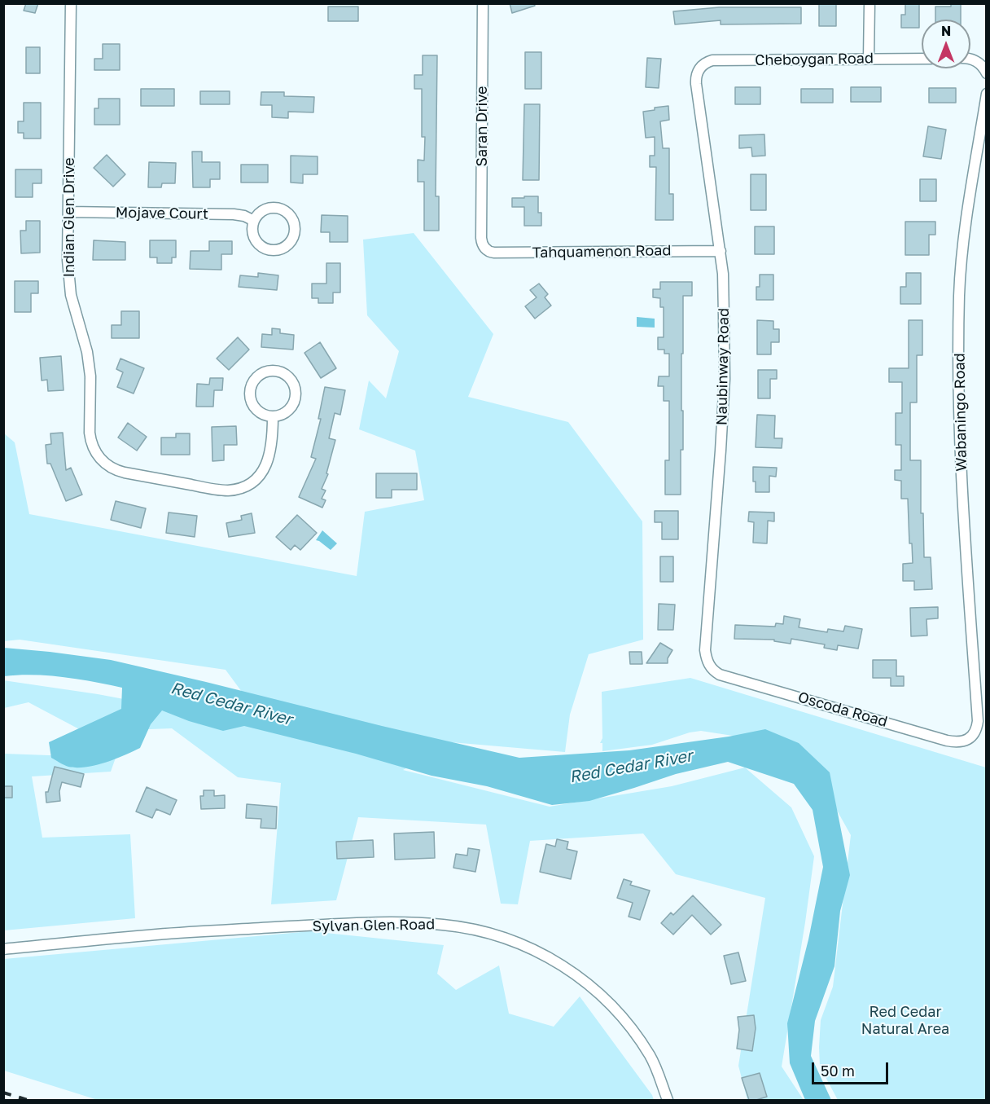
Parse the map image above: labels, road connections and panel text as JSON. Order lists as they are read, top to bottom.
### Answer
{
  "streets": {
    "street": [
      "Cheboygan Road",
      "Saran Drive",
      "Mojave Court",
      "Indian Glen Drive",
      "Tahquamenon Road",
      "Naubinway Road",
      "Wabaningo Road",
      "Oscoda Road",
      "Sylvan Glen Road"
    ]
  },
  "crossings": [
    ["Cheboygan Road", "Naubinway Road"],
    ["Saran Drive", "Tahquamenon Road"],
    ["Mojave Court", "Indian Glen Drive"],
    ["Tahquamenon Road", "Naubinway Road"],
    ["Naubinway Road", "Oscoda Road"],
    ["Wabaningo Road", "Oscoda Road"]
  ],
  "water": ["Red Cedar River"],
  "parks": ["Red Cedar Natural Area"],
  "scale_bar": "50 m",
  "north": "top"
}
